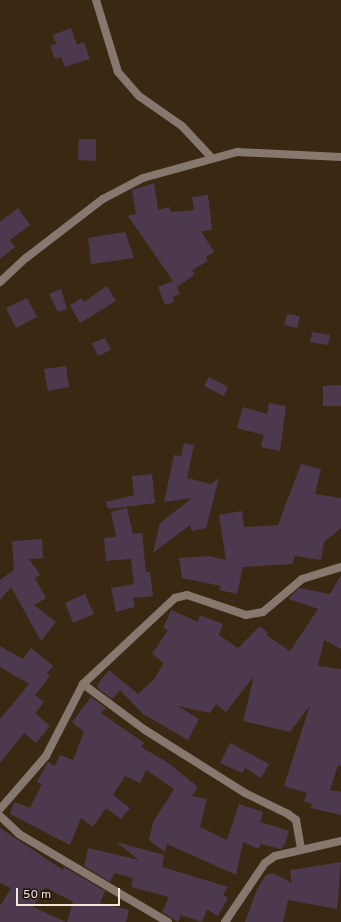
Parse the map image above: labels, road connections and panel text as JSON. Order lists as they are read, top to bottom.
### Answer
{
  "scale_bar": "50 m"
}
